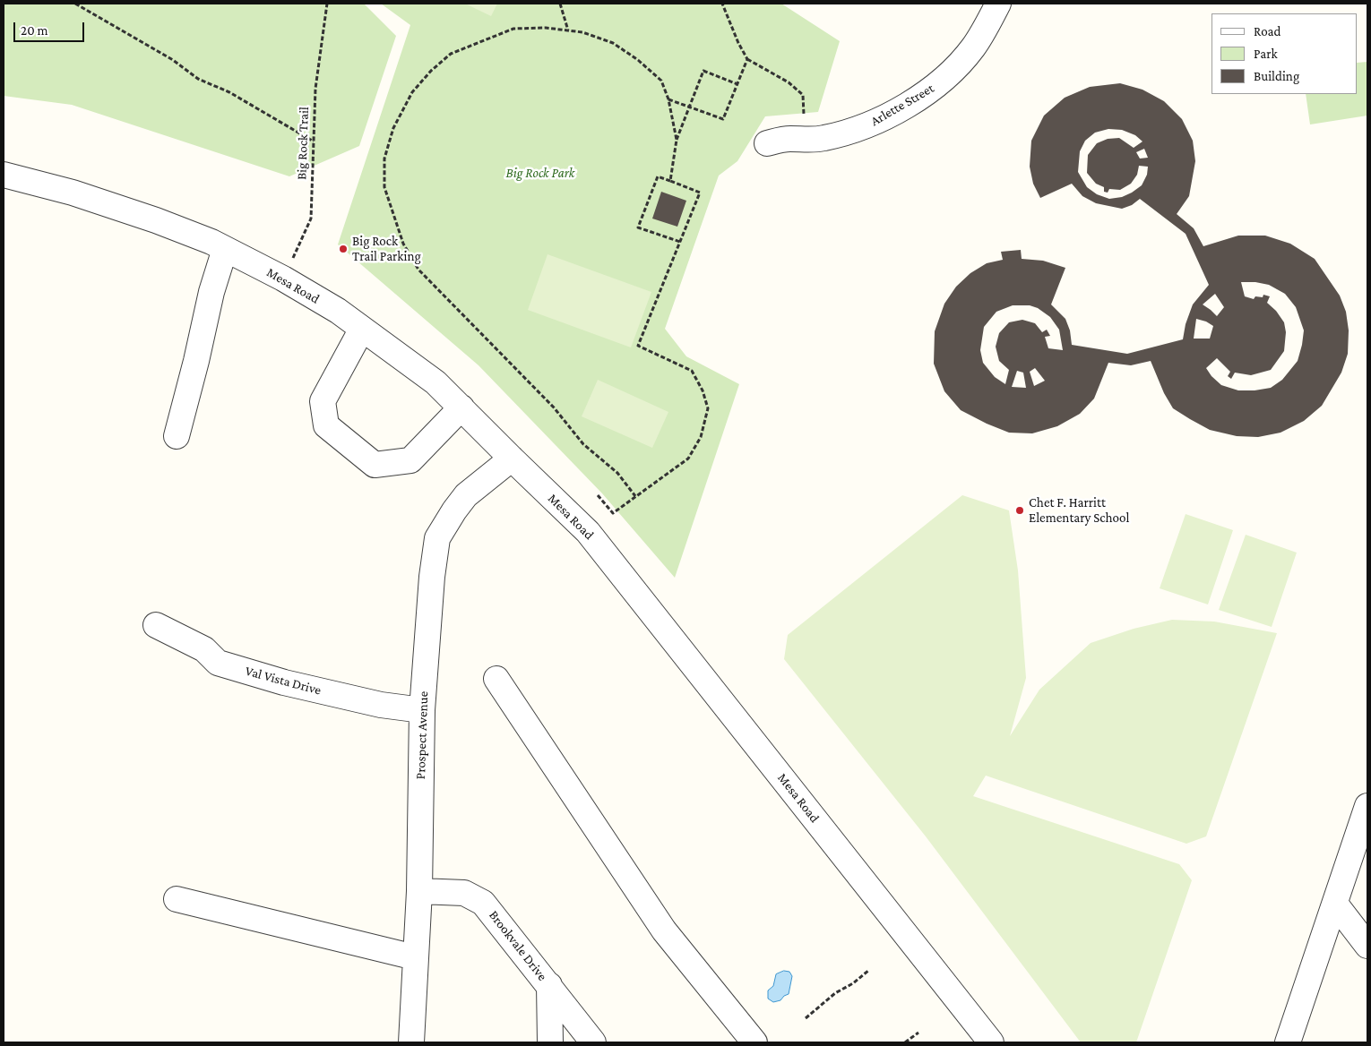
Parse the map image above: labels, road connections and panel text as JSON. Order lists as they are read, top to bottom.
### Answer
{
  "streets": {
    "street": [
      "Arlette Street",
      "Mesa Road",
      "Val Vista Drive",
      "Prospect Avenue",
      "Brookvale Drive"
    ],
    "path": ["Big Rock Trail"]
  },
  "crossings": [
    ["Big Rock Trail", "Mesa Road"],
    ["Mesa Road", "Prospect Avenue"],
    ["Val Vista Drive", "Prospect Avenue"],
    ["Prospect Avenue", "Brookvale Drive"]
  ],
  "parks": ["Big Rock Park"],
  "places": ["Big Rock Trail Parking", "Chet F. Harritt Elementary School"],
  "legend": ["Road", "Park", "Building"],
  "scale_bar": "20 m"
}
